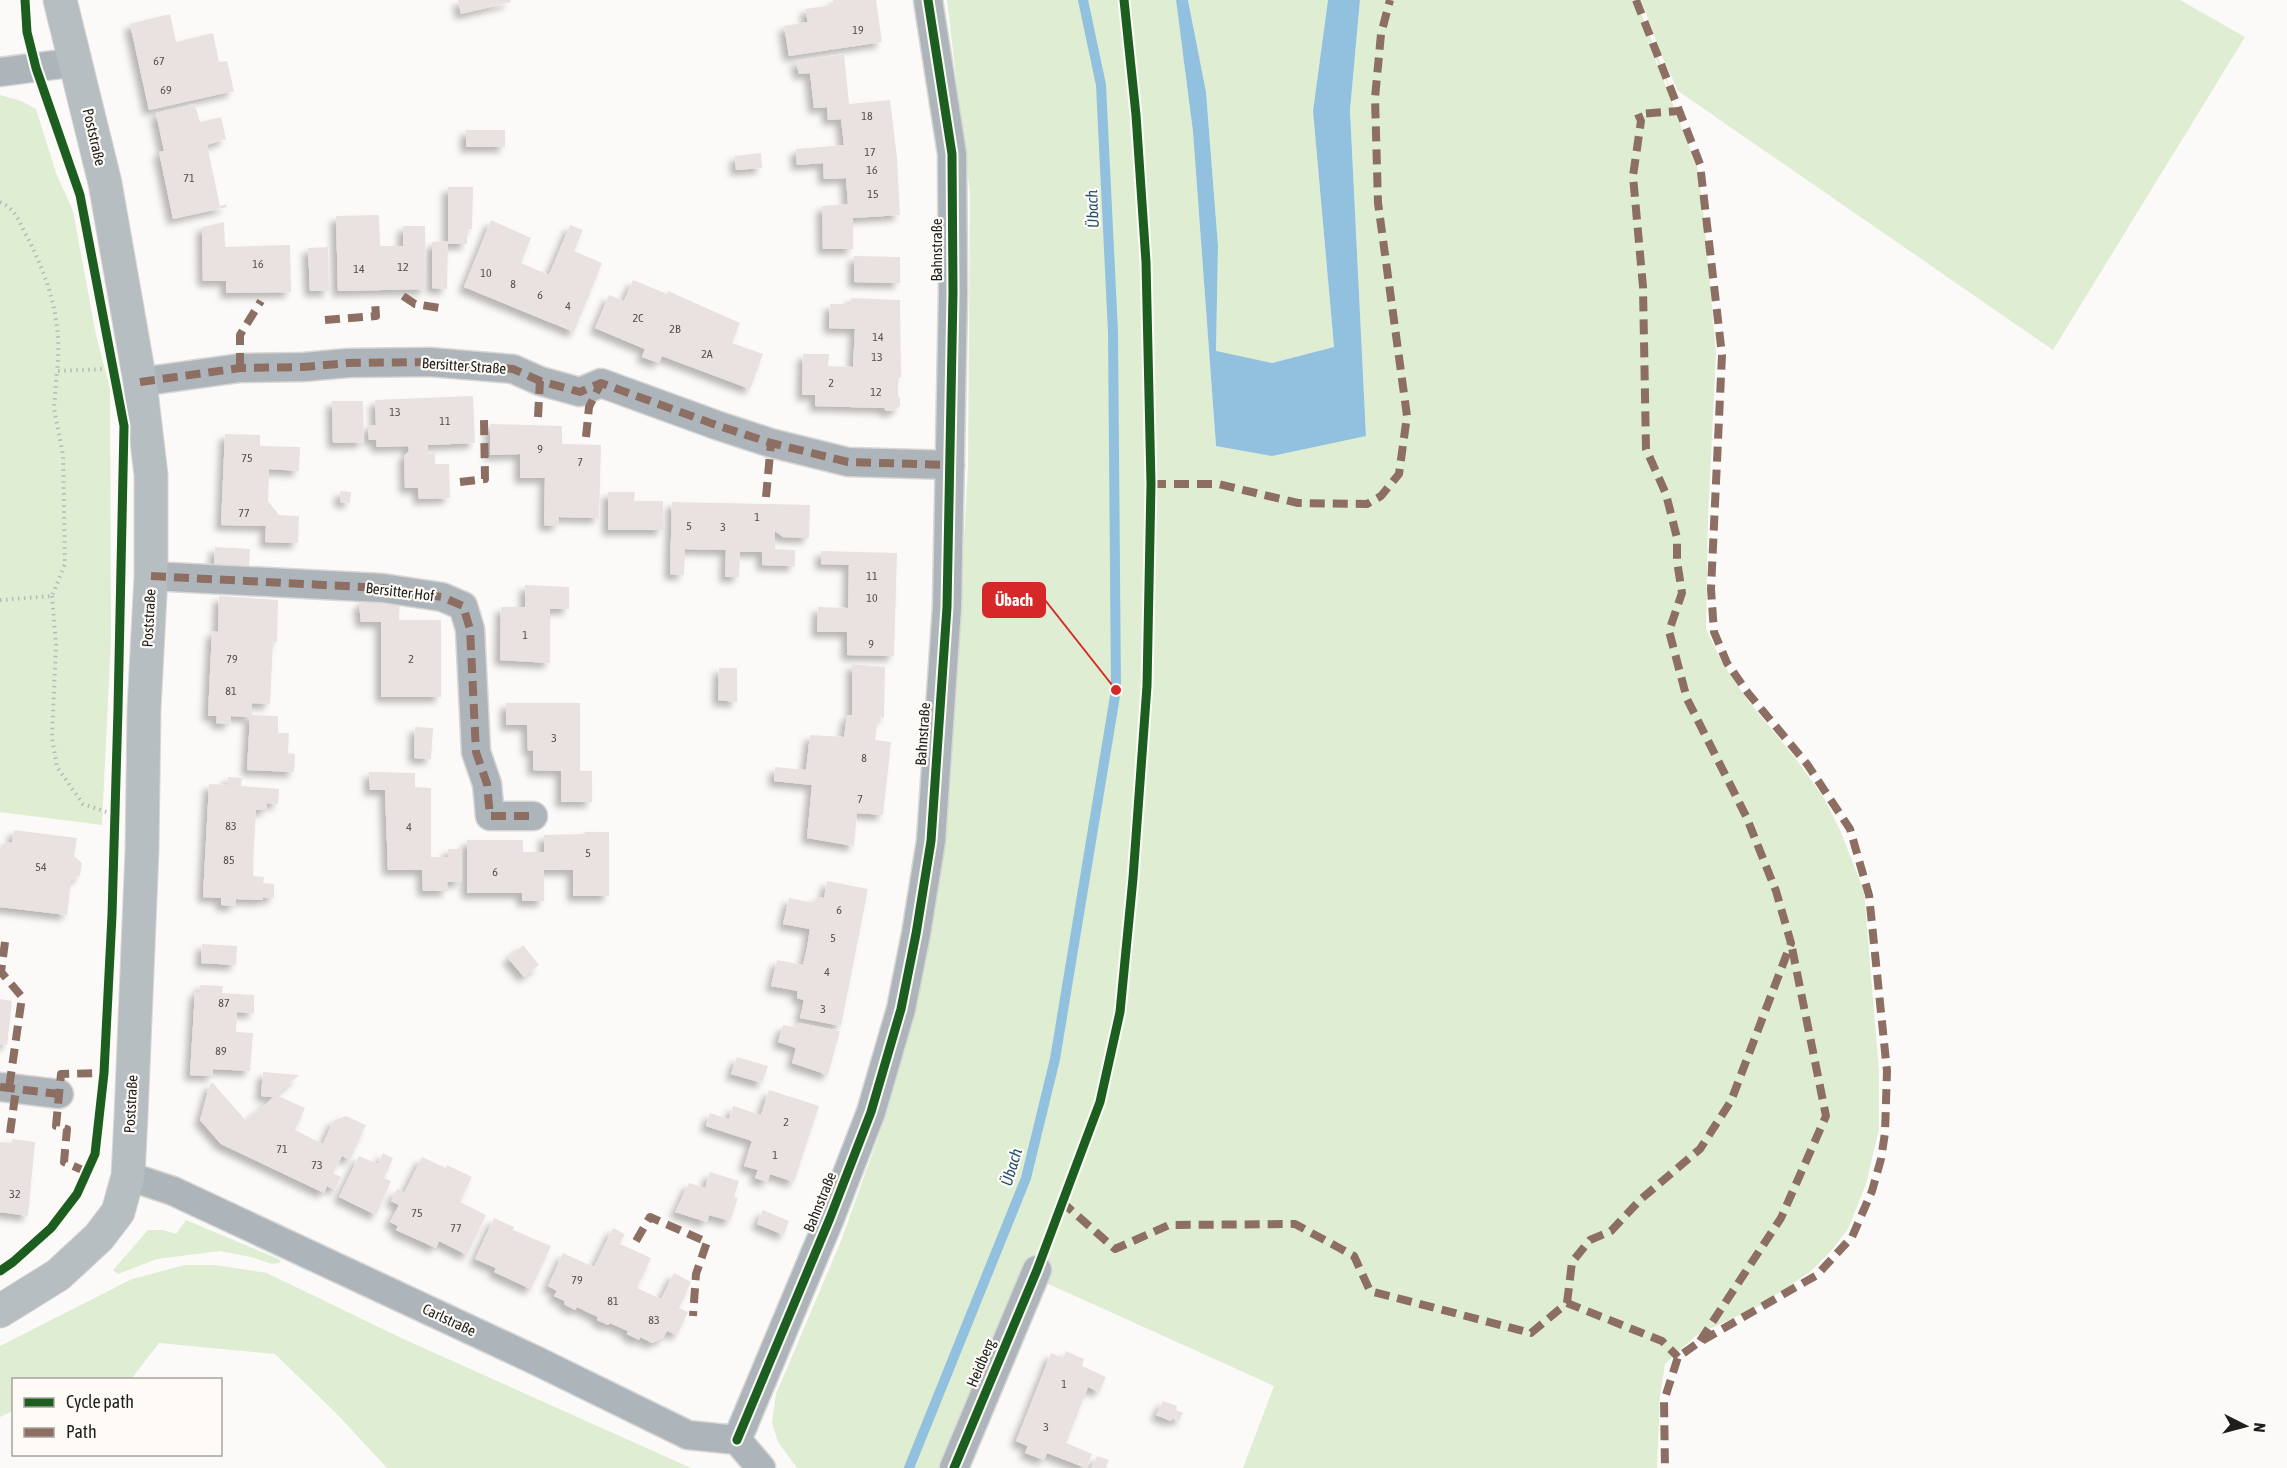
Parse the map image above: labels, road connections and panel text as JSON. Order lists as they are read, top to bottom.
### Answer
{
  "streets": {
    "main road": ["Poststraße"],
    "street": [
      "Bahnstraße",
      "Bersitter Straße",
      "Bersitter Hof",
      "Carlstraße",
      "Heidberg"
    ]
  },
  "crossings": [
    ["Poststraße", "Bersitter Straße"],
    ["Poststraße", "Bersitter Hof"],
    ["Poststraße", "Carlstraße"],
    ["Bahnstraße", "Bersitter Straße"],
    ["Bahnstraße", "Carlstraße"]
  ],
  "water": ["Übach"],
  "places": ["Übach"],
  "house_numbers": [
    "19",
    "67",
    "69",
    "18",
    "17",
    "16",
    "71",
    "15",
    "16",
    "12",
    "14",
    "10",
    "8",
    "6",
    "4",
    "2C",
    "2B",
    "14",
    "2A",
    "13",
    "2",
    "12",
    "13",
    "11",
    "9",
    "75",
    "7",
    "77",
    "1",
    "5",
    "3",
    "11",
    "10",
    "1",
    "9",
    "79",
    "2",
    "81",
    "3",
    "8",
    "7",
    "83",
    "4",
    "5",
    "85",
    "54",
    "6",
    "6",
    "5",
    "4",
    "87",
    "3",
    "89",
    "2",
    "71",
    "1",
    "73",
    "32",
    "75",
    "77",
    "79",
    "81",
    "83",
    "1",
    "3"
  ],
  "legend": ["Cycle path", "Path"],
  "north": "right"
}
